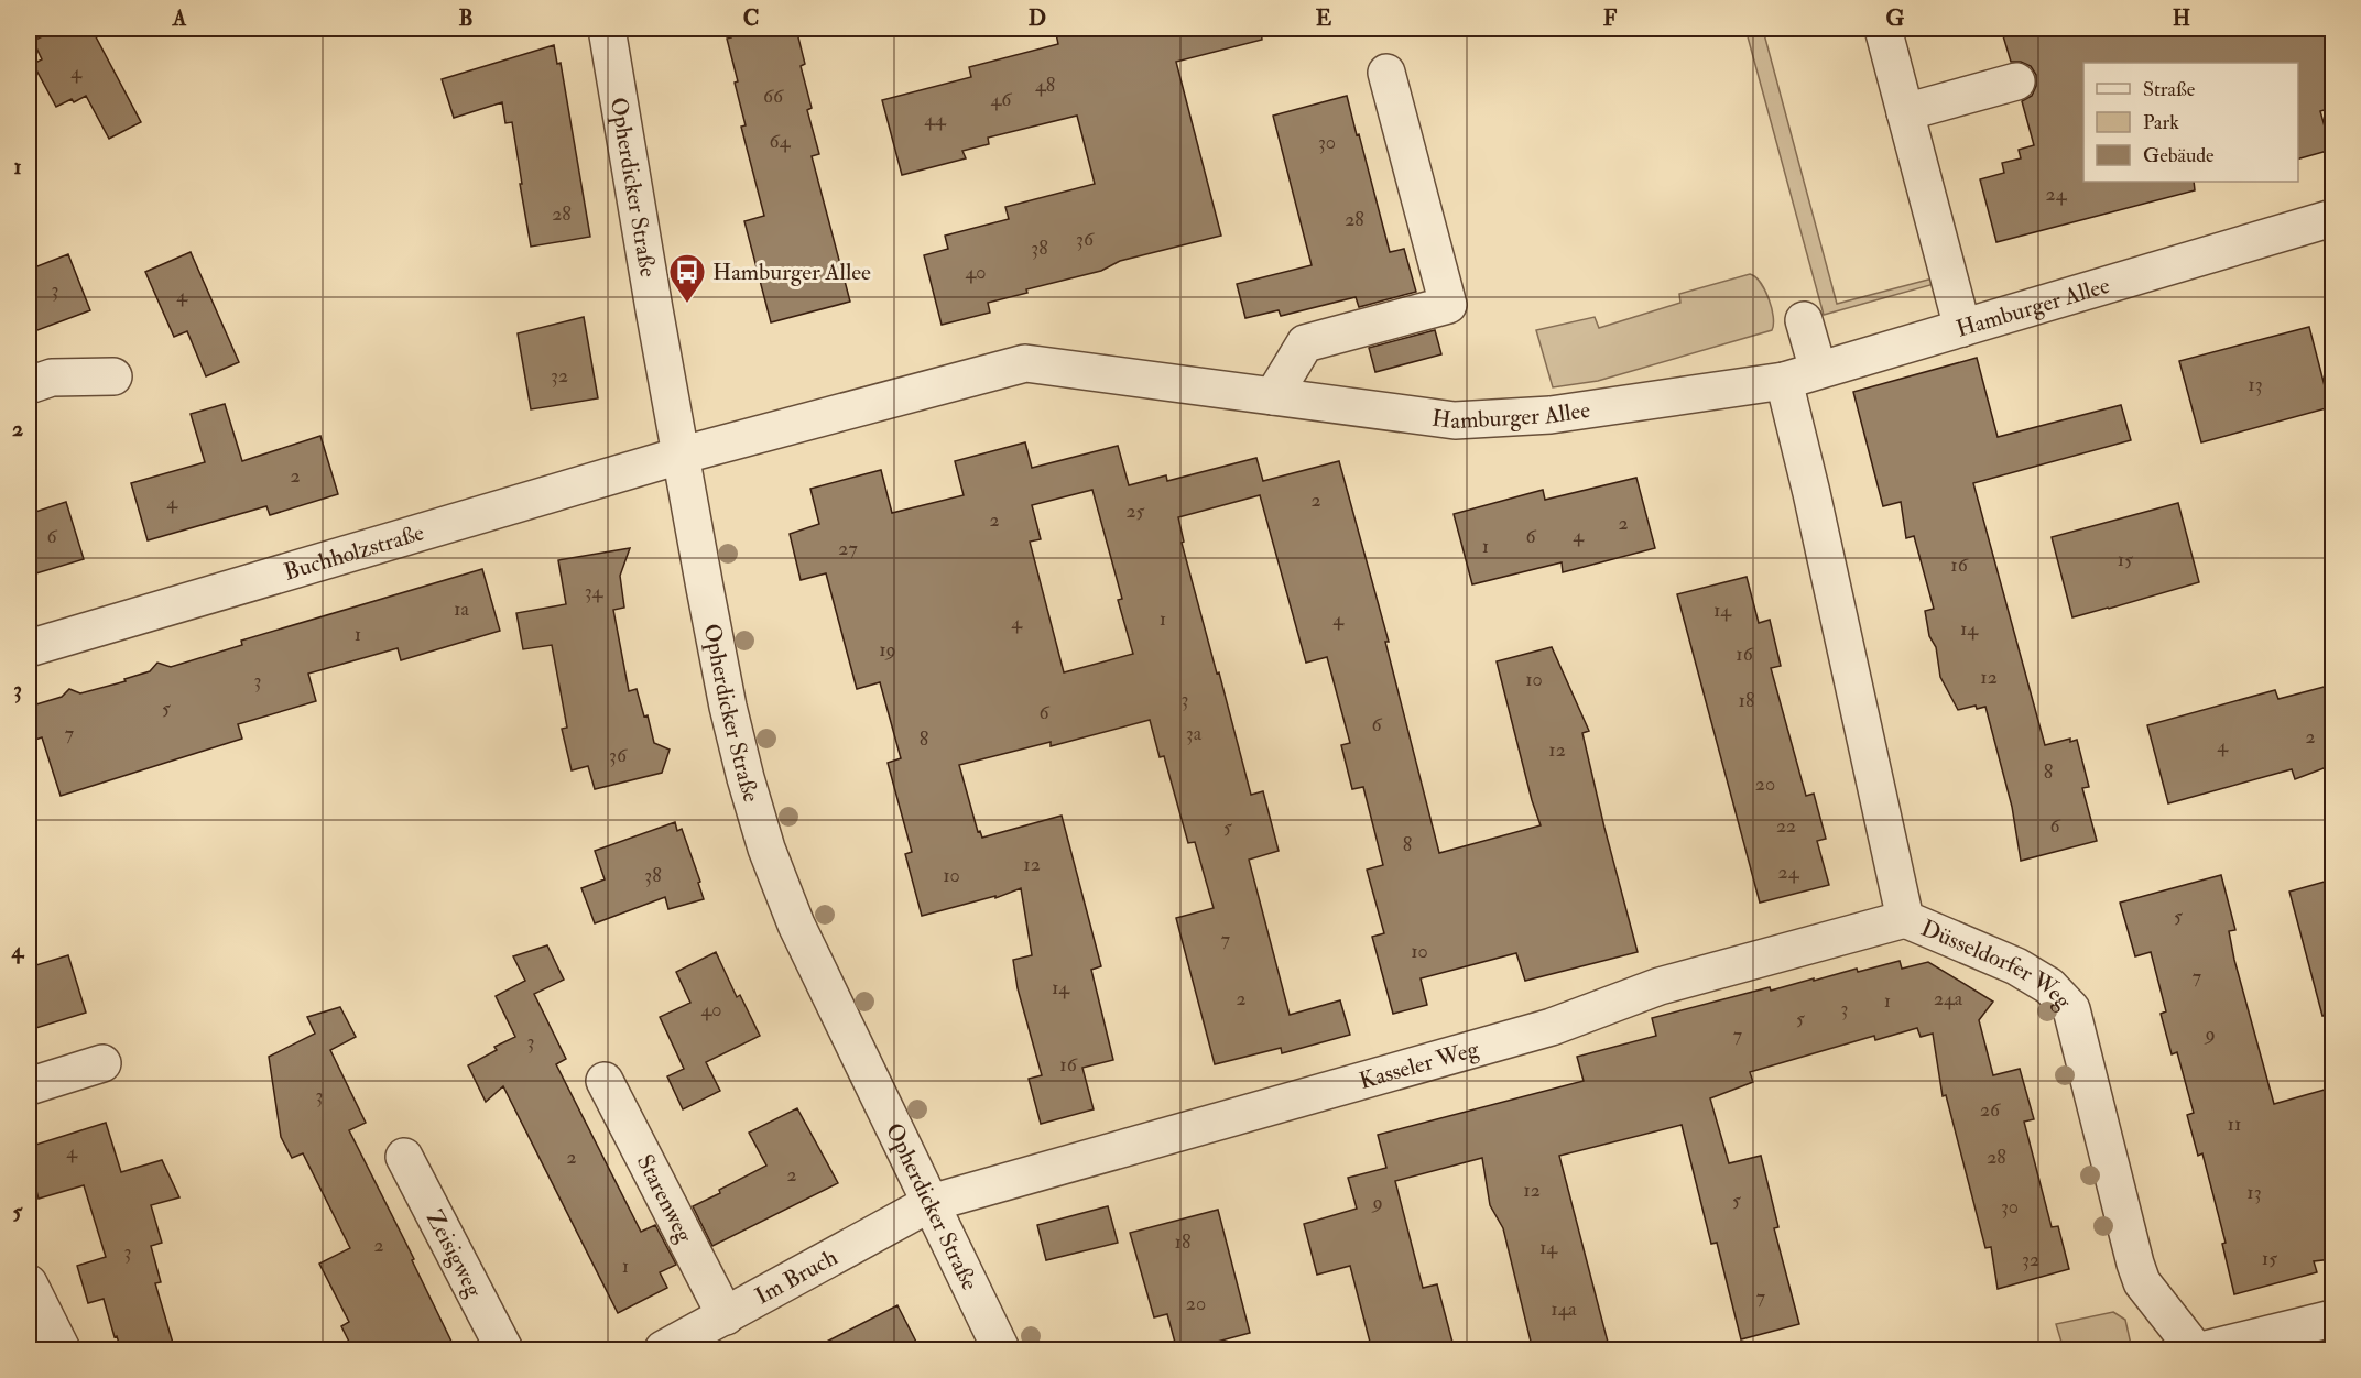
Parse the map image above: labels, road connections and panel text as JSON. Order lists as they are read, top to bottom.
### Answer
{
  "streets": {
    "street": [
      "Opherdicker Straße",
      "Hamburger Allee",
      "Buchholzstraße",
      "Düsseldorfer Weg",
      "Kasseler Weg",
      "Starenweg",
      "Zeisigweg",
      "Im Bruch"
    ]
  },
  "crossings": [
    ["Opherdicker Straße", "Hamburger Allee"],
    ["Opherdicker Straße", "Buchholzstraße"],
    ["Opherdicker Straße", "Kasseler Weg"],
    ["Opherdicker Straße", "Im Bruch"],
    ["Hamburger Allee", "Buchholzstraße"],
    ["Hamburger Allee", "Düsseldorfer Weg"],
    ["Düsseldorfer Weg", "Kasseler Weg"],
    ["Kasseler Weg", "Im Bruch"],
    ["Starenweg", "Im Bruch"]
  ],
  "places": {
    "bus stop": ["Hamburger Allee"]
  },
  "house_numbers": [
    "4",
    "48",
    "66",
    "46",
    "44",
    "64",
    "30",
    "24",
    "28",
    "28",
    "36",
    "38",
    "40",
    "3",
    "4",
    "32",
    "13",
    "2",
    "2",
    "4",
    "25",
    "2",
    "2",
    "4",
    "6",
    "6",
    "1",
    "27",
    "15",
    "16",
    "34",
    "1a",
    "14",
    "1",
    "4",
    "4",
    "14",
    "1",
    "19",
    "16",
    "12",
    "10",
    "3",
    "3",
    "18",
    "5",
    "6",
    "6",
    "7",
    "3a",
    "2",
    "8",
    "4",
    "12",
    "36",
    "8",
    "20",
    "22",
    "6",
    "5",
    "8",
    "12",
    "24",
    "38",
    "10",
    "5",
    "7",
    "10",
    "7",
    "14",
    "2",
    "24a",
    "1",
    "3",
    "40",
    "5",
    "9",
    "7",
    "3",
    "16",
    "3",
    "26",
    "11",
    "4",
    "2",
    "28",
    "2",
    "12",
    "13",
    "5",
    "9",
    "30",
    "18",
    "2",
    "14",
    "3",
    "15",
    "32",
    "1",
    "7",
    "20",
    "14a"
  ],
  "legend": ["Straße", "Park", "Gebäude"],
  "grid": {
    "columns": [
      "A",
      "B",
      "C",
      "D",
      "E",
      "F",
      "G",
      "H"
    ],
    "rows": [
      "1",
      "2",
      "3",
      "4",
      "5"
    ]
  }
}
